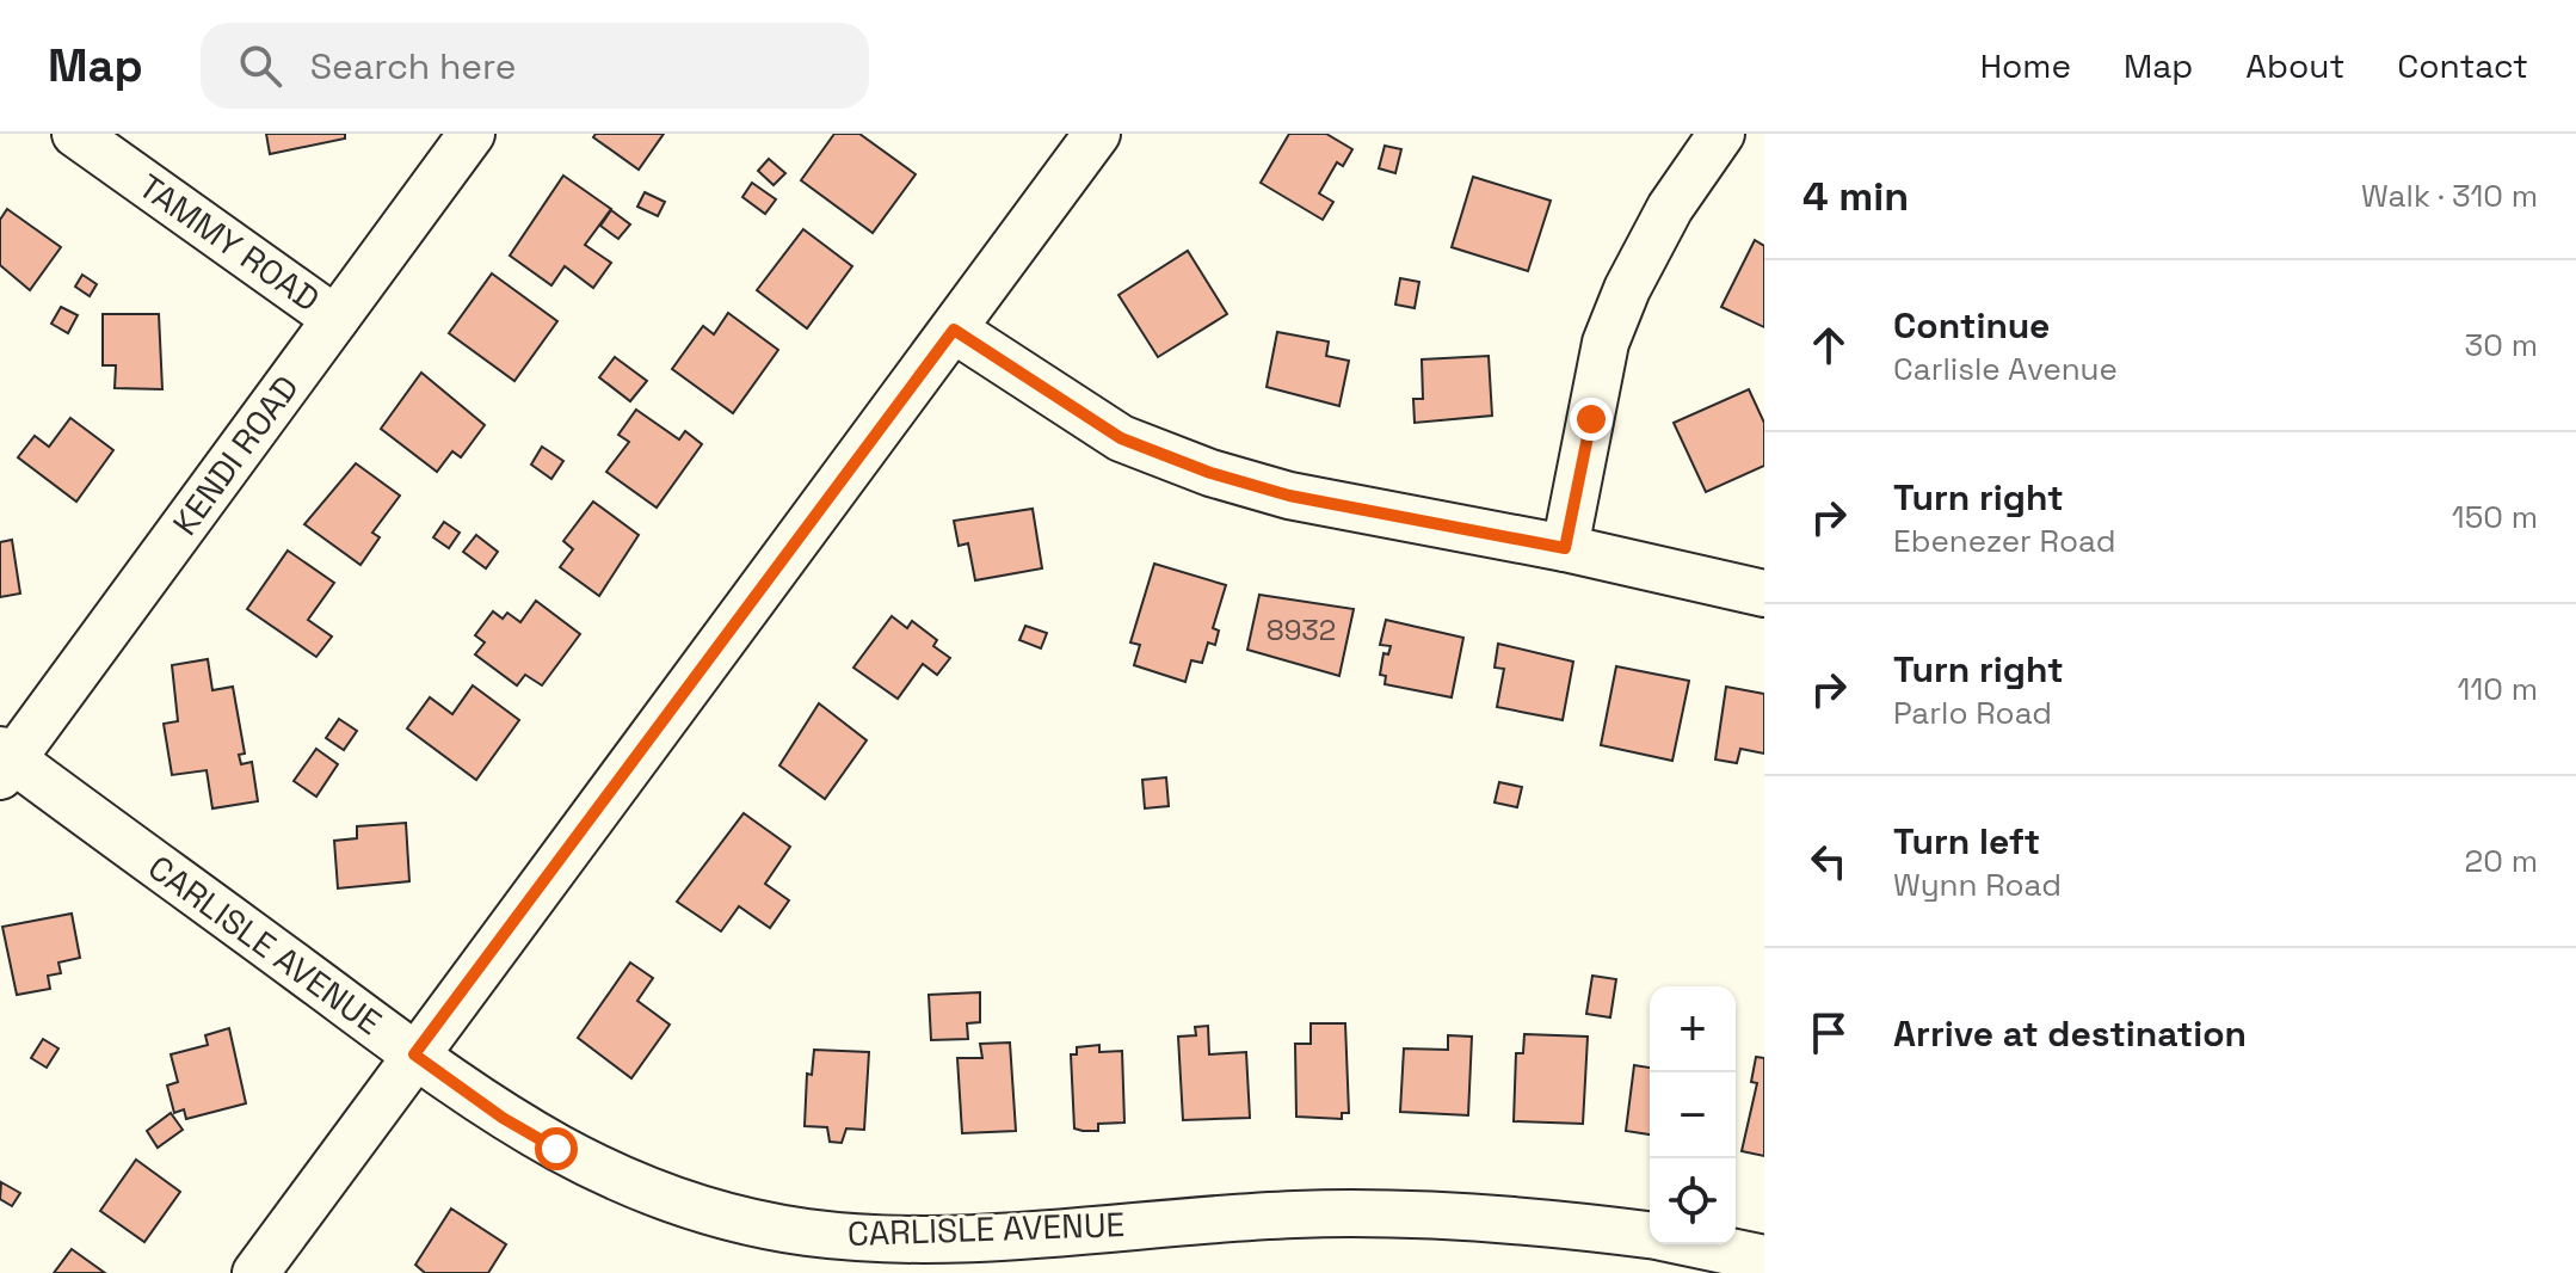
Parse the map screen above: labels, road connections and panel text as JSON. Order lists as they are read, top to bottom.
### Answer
{
  "streets": {
    "street": ["TAMMY ROAD", "KENDI ROAD", "CARLISLE AVENUE"]
  },
  "crossings": [
    ["TAMMY ROAD", "KENDI ROAD"],
    ["KENDI ROAD", "CARLISLE AVENUE"]
  ],
  "house_numbers": ["8932"],
  "page": {
    "header": "Map",
    "search": "Search here",
    "nav": [
      "Home",
      "Map",
      "About",
      "Contact"
    ],
    "heading": ["4 min", "Walk · 310 m"],
    "list": [
      ["Continue", "Carlisle Avenue", "30 m"],
      ["Turn right", "Ebenezer Road", "150 m"],
      ["Turn right", "Parlo Road", "110 m"],
      ["Turn left", "Wynn Road", "20 m"],
      "Arrive at destination"
    ],
    "map_buttons": ["+", "−"]
  }
}
